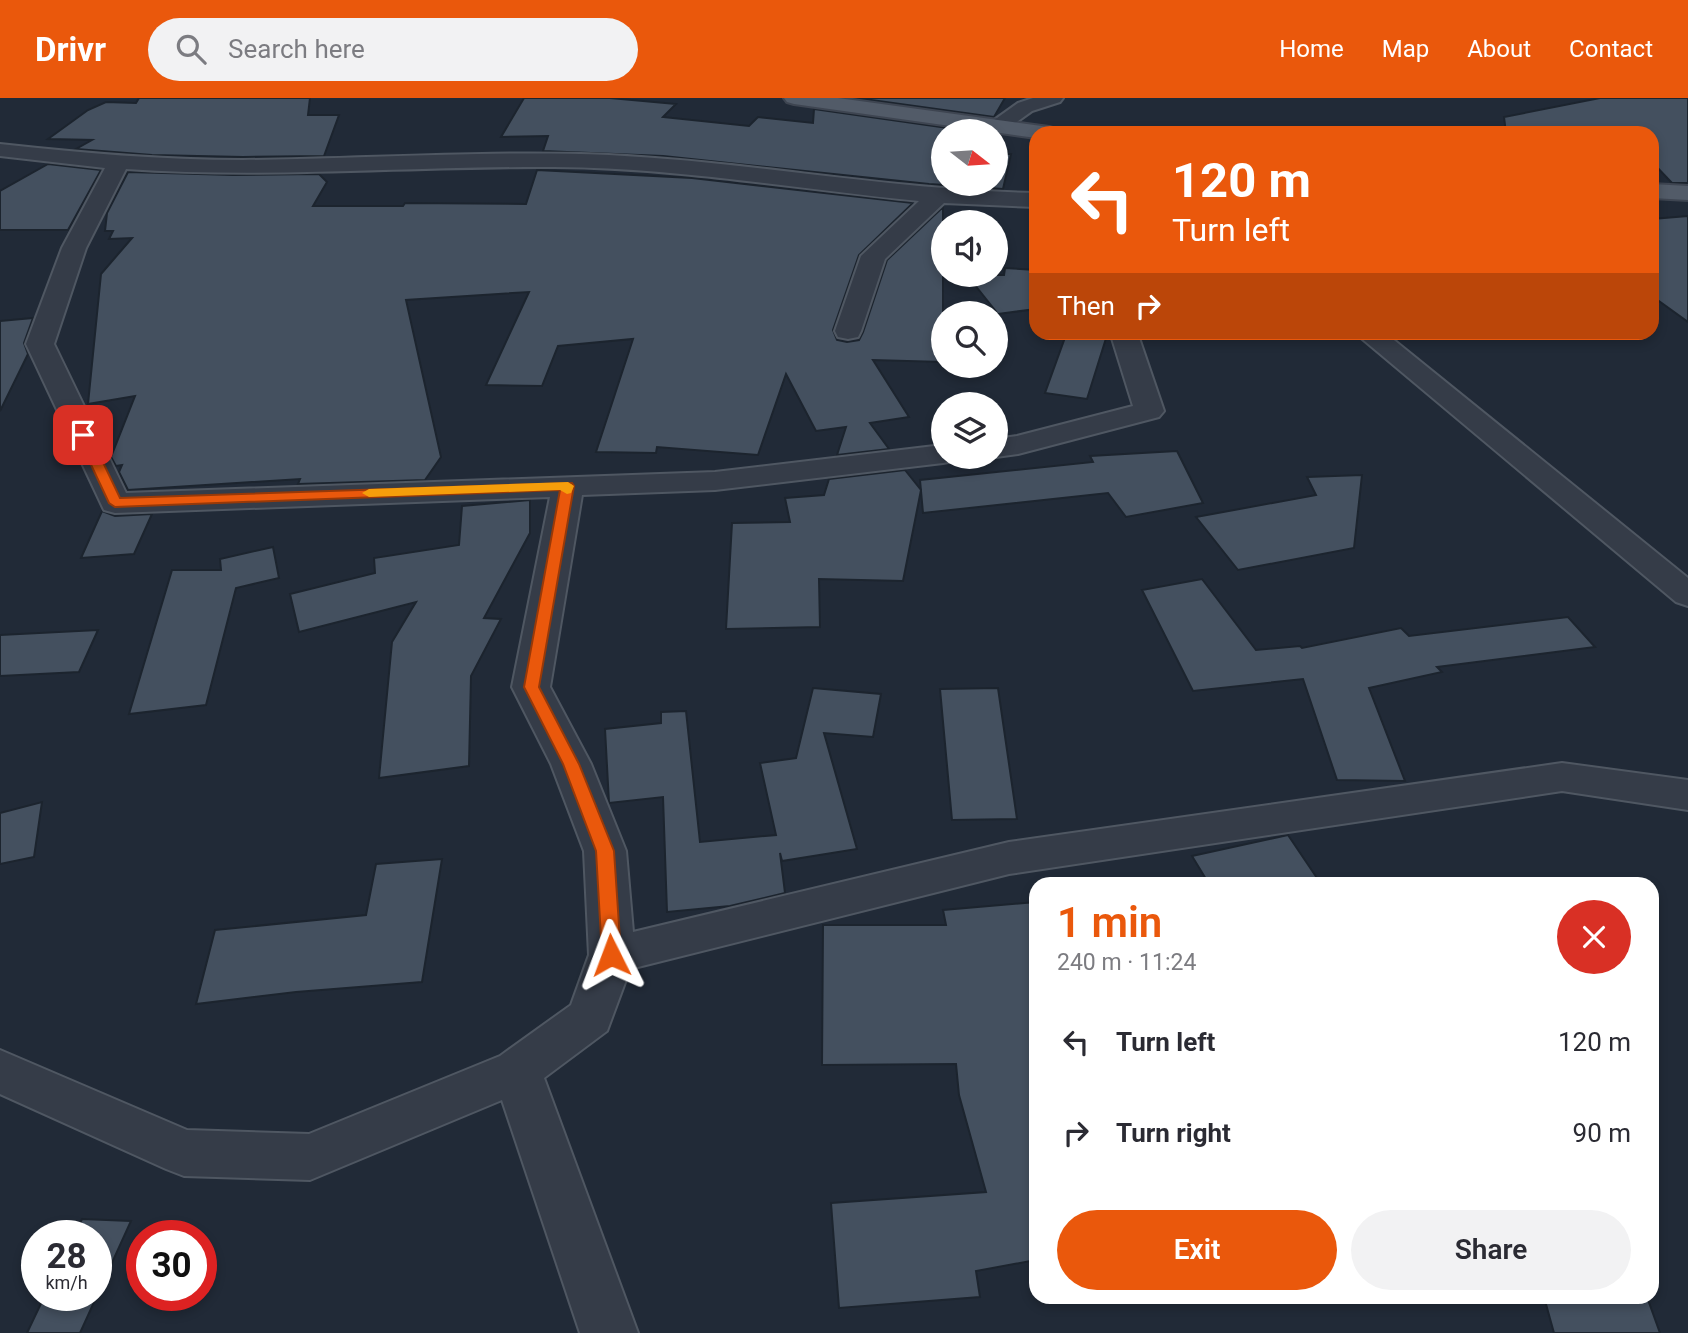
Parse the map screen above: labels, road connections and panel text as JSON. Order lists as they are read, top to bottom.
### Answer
{
  "north": "right",
  "page": {
    "header": "Drivr",
    "search": "Search here",
    "nav": [
      "Home",
      "Map",
      "About",
      "Contact"
    ],
    "turn": ["120 m", "Turn left"],
    "then": "Then",
    "heading": ["1 min", "240 m · 11:24"],
    "list": [
      {
        "name": "Turn left",
        "value": "120 m"
      },
      {
        "name": "Turn right",
        "value": "90 m"
      }
    ],
    "buttons": ["Exit", "Share"],
    "speed": "28 km/h",
    "limit": "30"
  }
}
